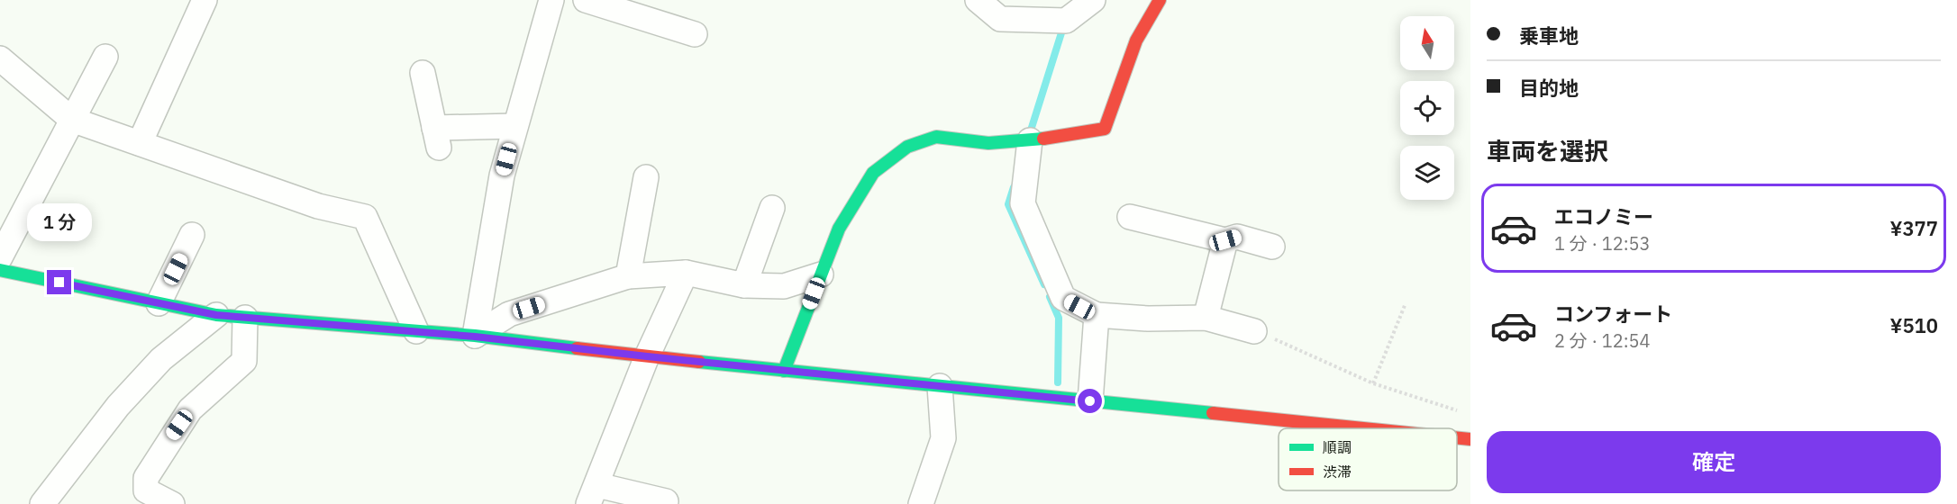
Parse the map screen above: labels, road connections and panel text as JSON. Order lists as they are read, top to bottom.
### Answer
{
  "legend": ["順調", "渋滞"],
  "north": "top",
  "page": {
    "banner": ["乗車地", "目的地"],
    "heading": "車両を選択",
    "list": [
      {
        "name": "エコノミー",
        "note": "1 分 · 12:53",
        "value": "¥377"
      },
      {
        "name": "コンフォート",
        "note": "2 分 · 12:54",
        "value": "¥510"
      }
    ],
    "bubble": "1 分",
    "buttons": "確定"
  }
}
